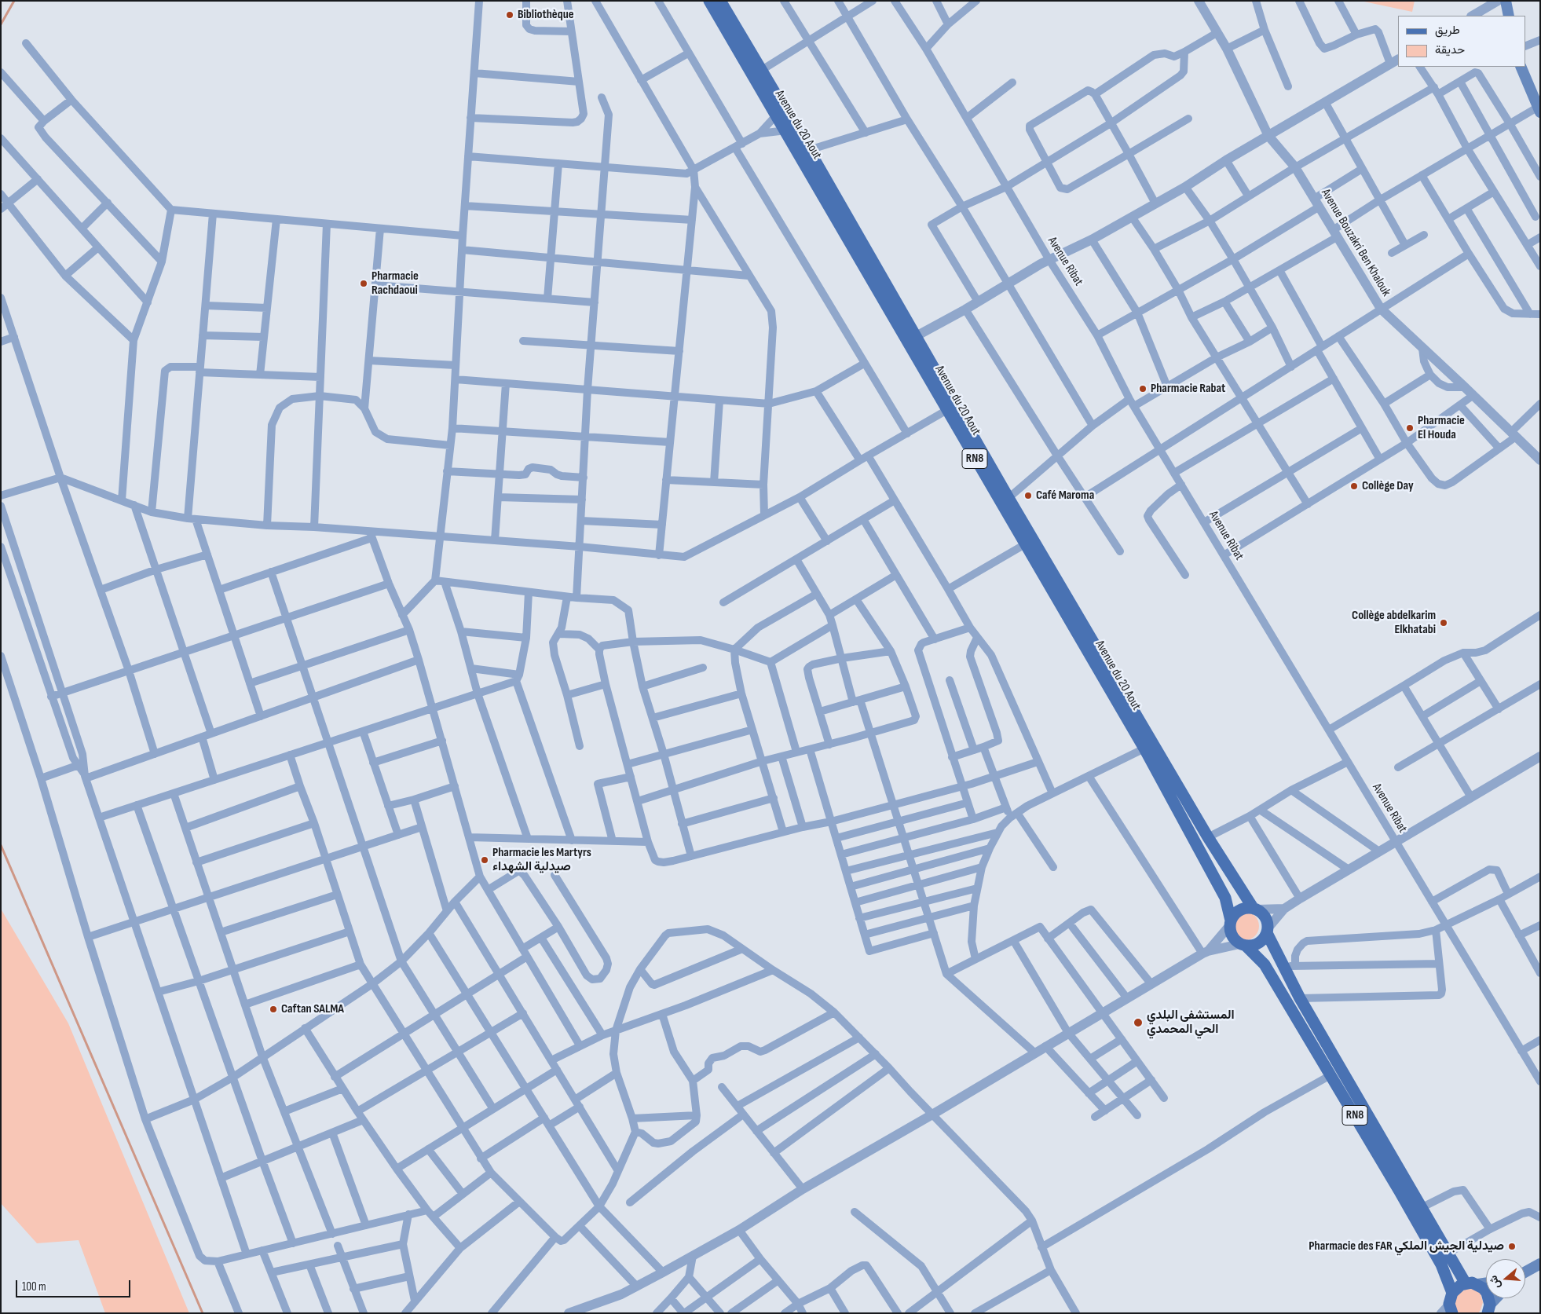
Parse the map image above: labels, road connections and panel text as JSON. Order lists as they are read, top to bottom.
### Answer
{
  "streets": {
    "main road": ["Avenue du 20 Aout", "RN8"],
    "street": ["Avenue Bouzakri Ben Khalouk", "Avenue Ribat"]
  },
  "crossings": [
    ["Avenue du 20 Aout", "RN8"]
  ],
  "places": [
    "Bibliothèque",
    "Pharmacie Rachdaoui",
    "Pharmacie Rabat",
    "Pharmacie El Houda",
    "Collège Day",
    "Café Maroma",
    "Collège abdelkarim Elkhatabi",
    "Pharmacie les Martyrs صيدلية الشهداء",
    "Caftan SALMA",
    "المستشفى البلدي الحي المحمدي",
    "Pharmacie des FAR صيدلية الجيش الملكي"
  ],
  "legend": ["طريق", "حديقة"],
  "scale_bar": "100 m",
  "north": "left"
}
